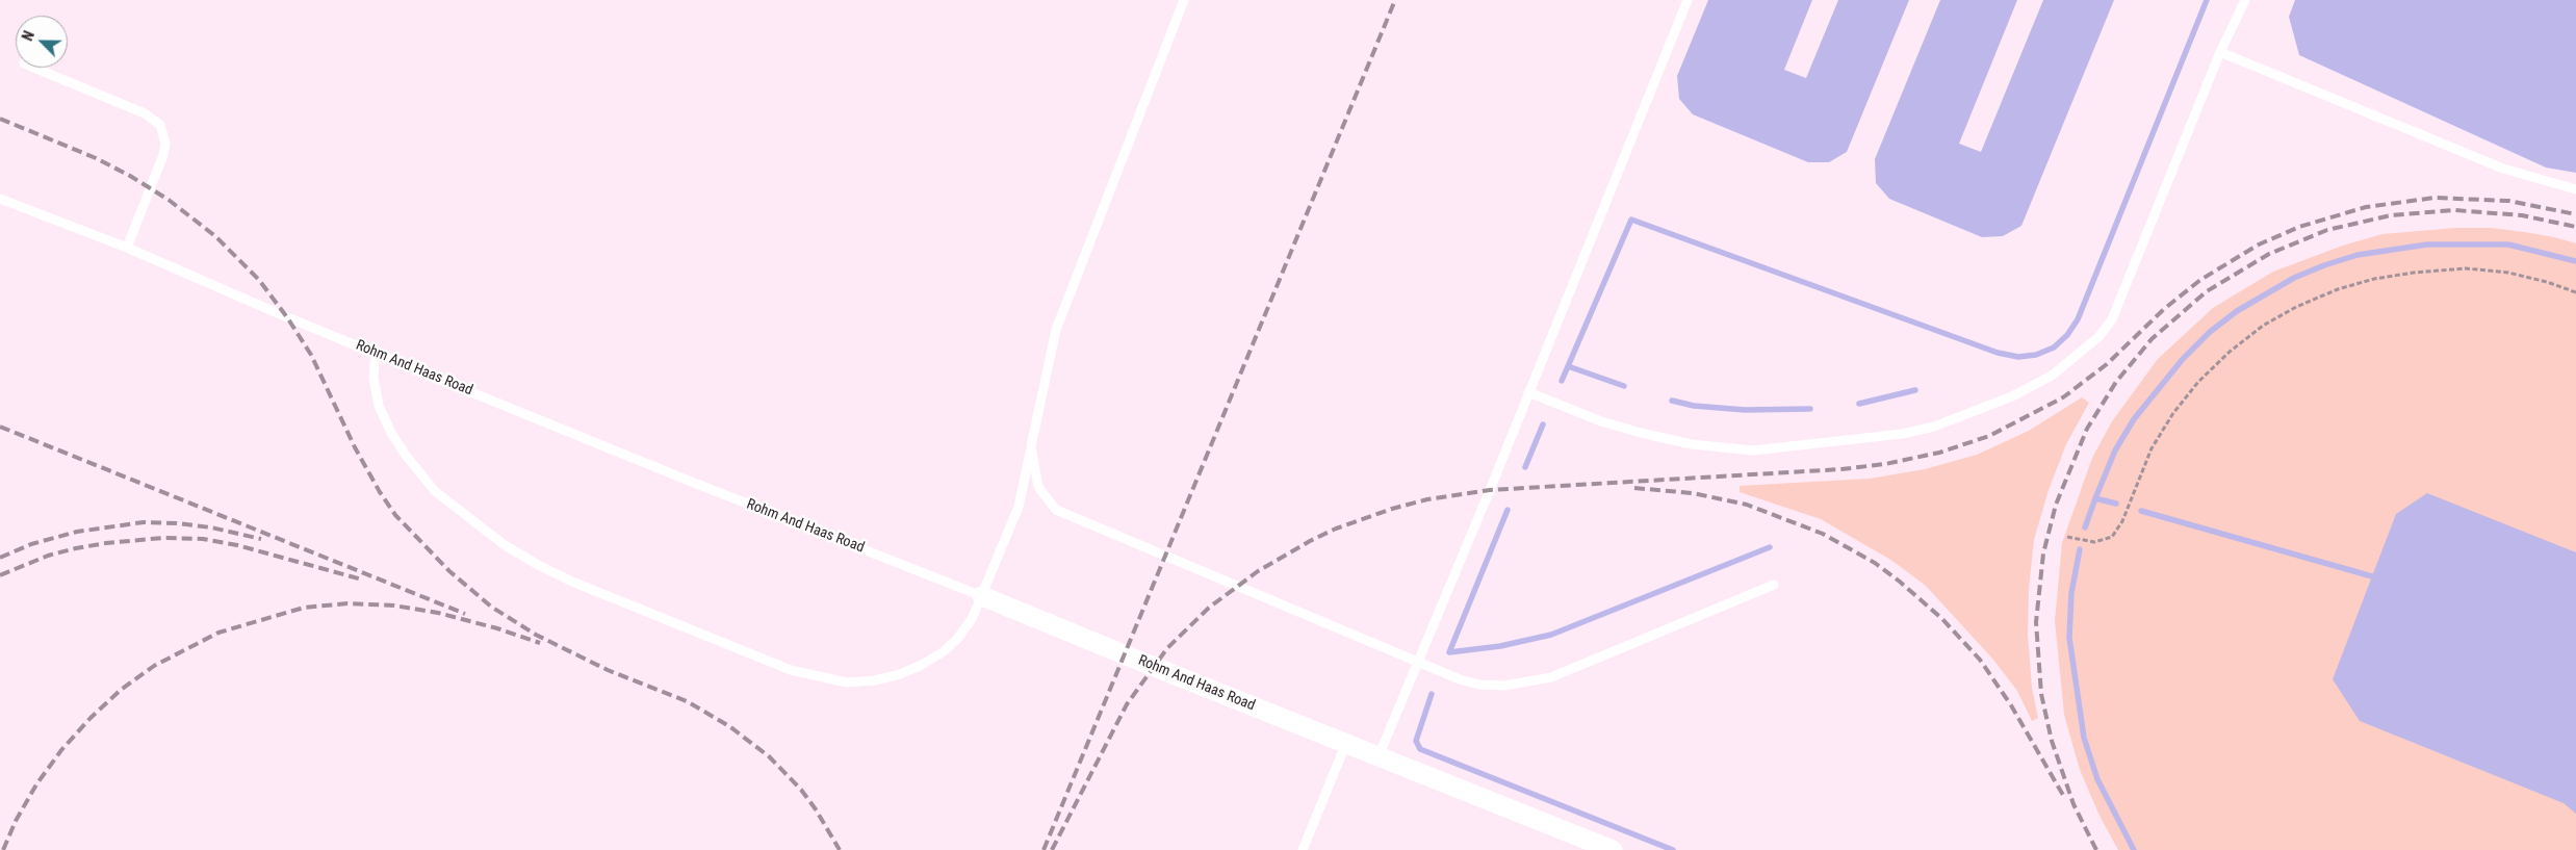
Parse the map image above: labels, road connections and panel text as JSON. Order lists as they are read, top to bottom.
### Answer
{
  "streets": {
    "street": ["Rohm And Haas Road"]
  },
  "north": "top left"
}
